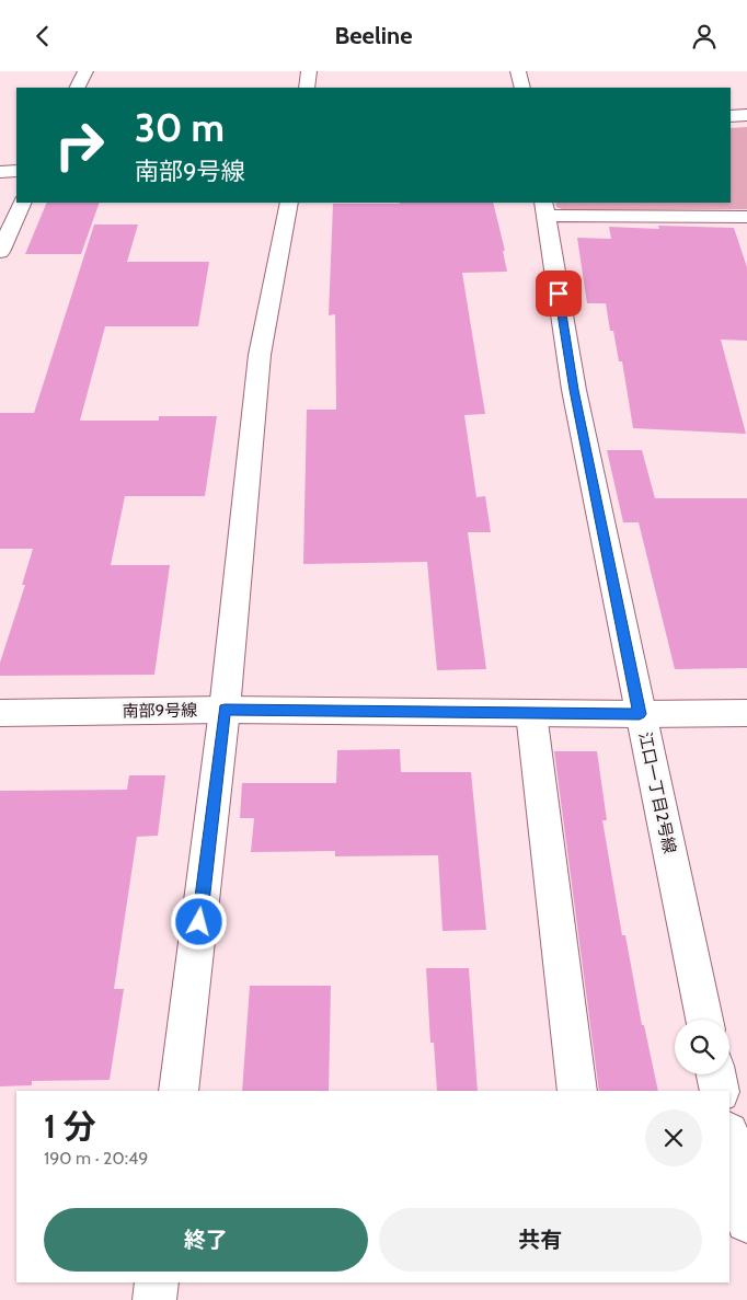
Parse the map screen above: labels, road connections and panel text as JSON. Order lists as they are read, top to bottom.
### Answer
{
  "streets": {
    "street": ["南部9号線", "江口一丁目2号線"]
  },
  "crossings": [
    ["南部9号線", "江口一丁目2号線"]
  ],
  "page": {
    "header": "Beeline",
    "turn": ["30 m", "南部9号線"],
    "heading": ["1 分", "190 m · 20:49"],
    "buttons": ["終了", "共有"]
  }
}
